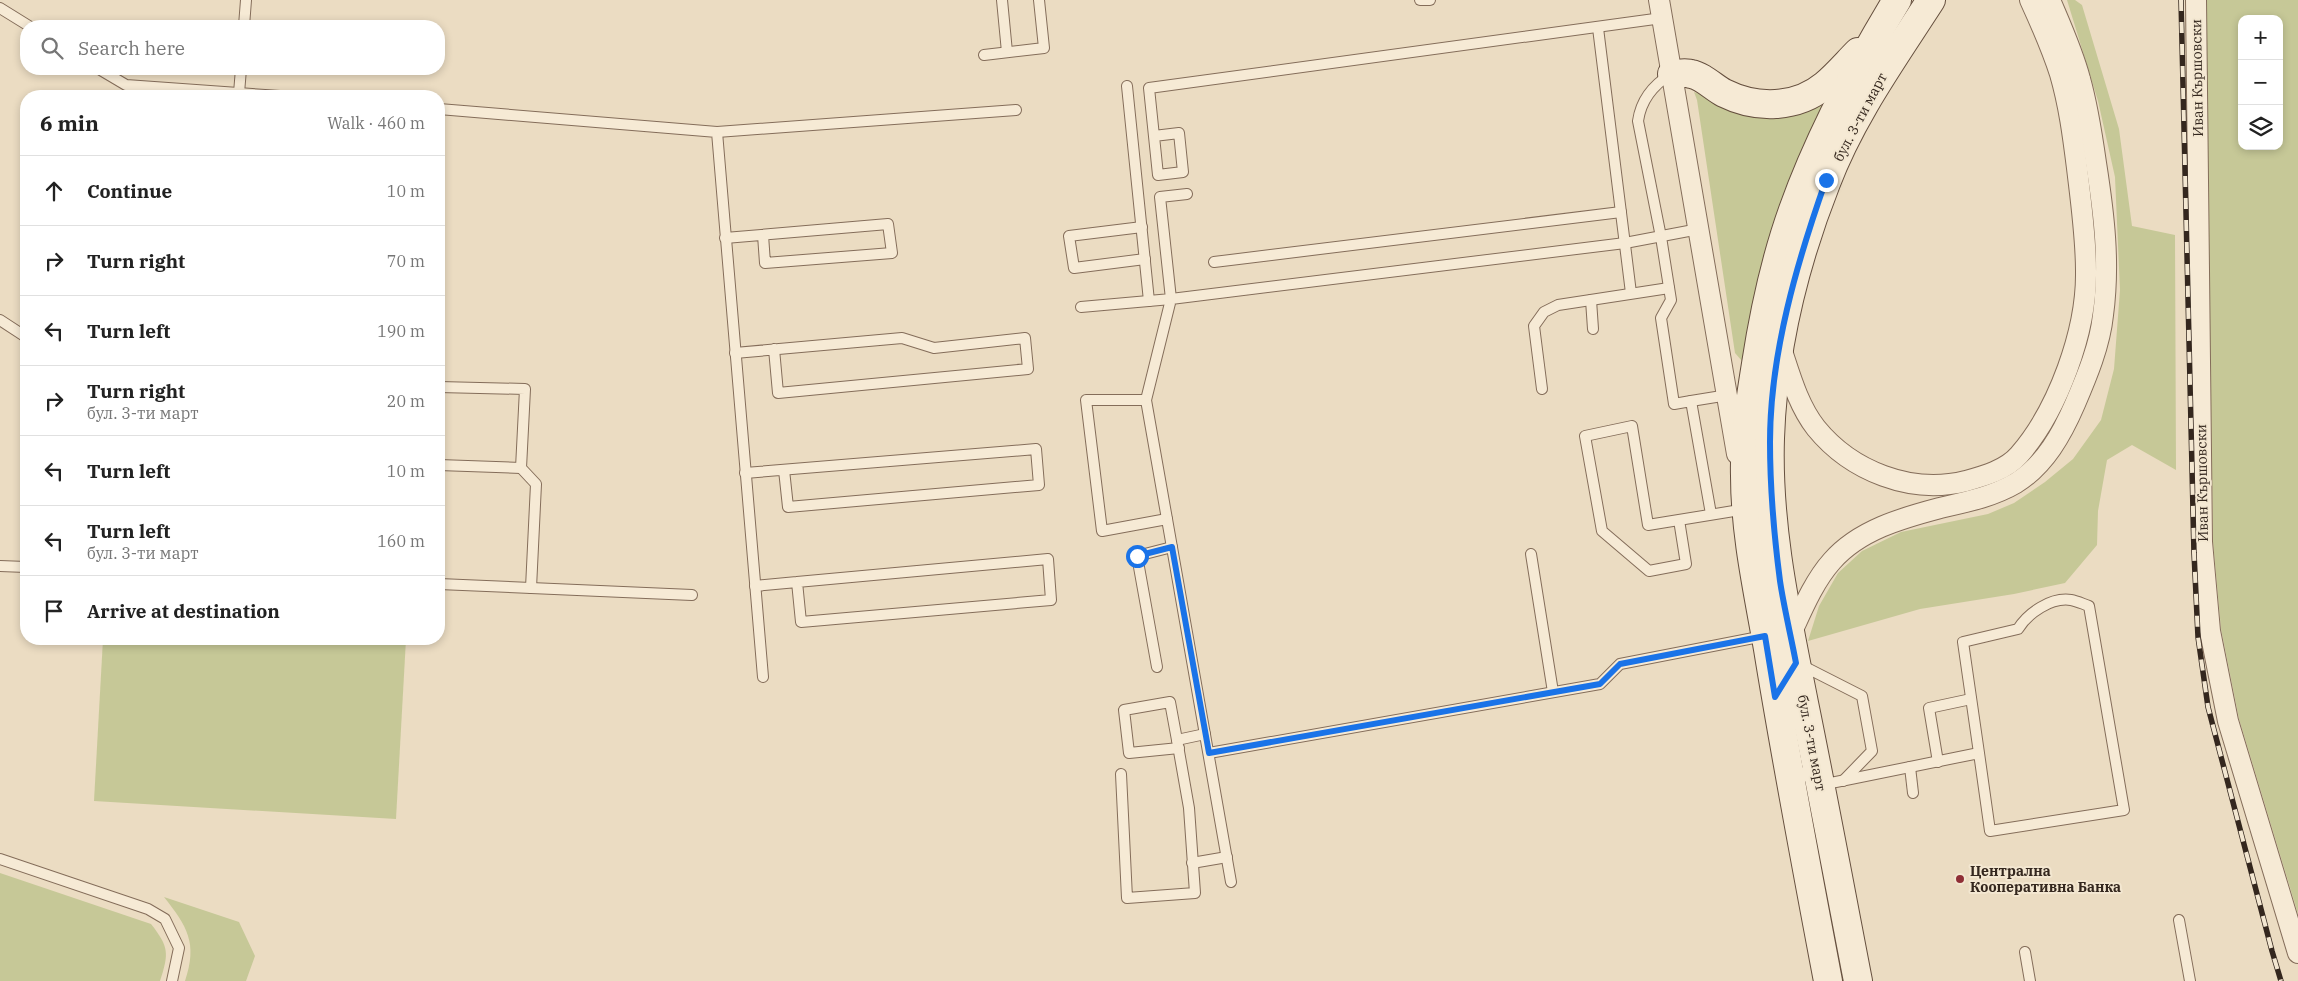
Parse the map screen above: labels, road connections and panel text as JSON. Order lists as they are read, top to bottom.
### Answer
{
  "streets": {
    "main road": ["бул. 3-ти март"],
    "street": ["Иван Кършовски"]
  },
  "places": ["Централна Кооперативна Банка"],
  "page": {
    "map_buttons": ["+", "−"],
    "search": "Search here",
    "heading": ["6 min", "Walk · 460 m"],
    "list": [
      ["Continue", "10 m"],
      ["Turn right", "70 m"],
      ["Turn left", "190 m"],
      ["Turn right", "бул. 3-ти март", "20 m"],
      ["Turn left", "10 m"],
      ["Turn left", "бул. 3-ти март", "160 m"],
      "Arrive at destination"
    ]
  }
}
